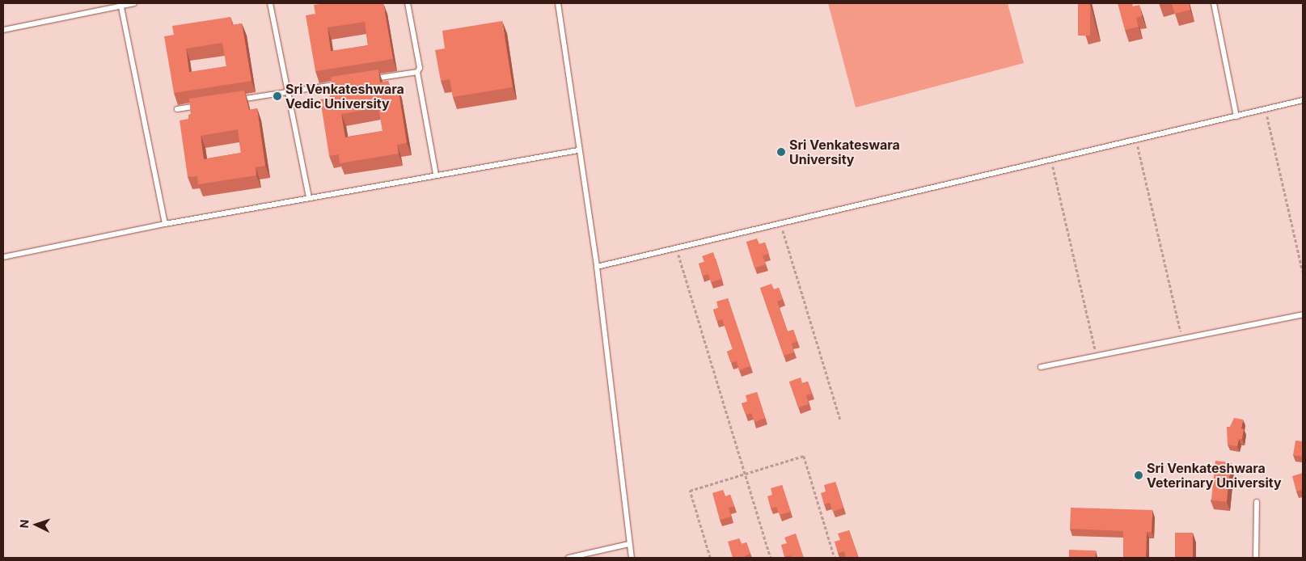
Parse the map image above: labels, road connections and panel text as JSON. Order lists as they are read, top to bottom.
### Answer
{
  "places": ["Sri Venkateshwara Vedic University", "Sri Venkateswara University", "Sri Venkateshwara Veterinary University"],
  "north": "left"
}
